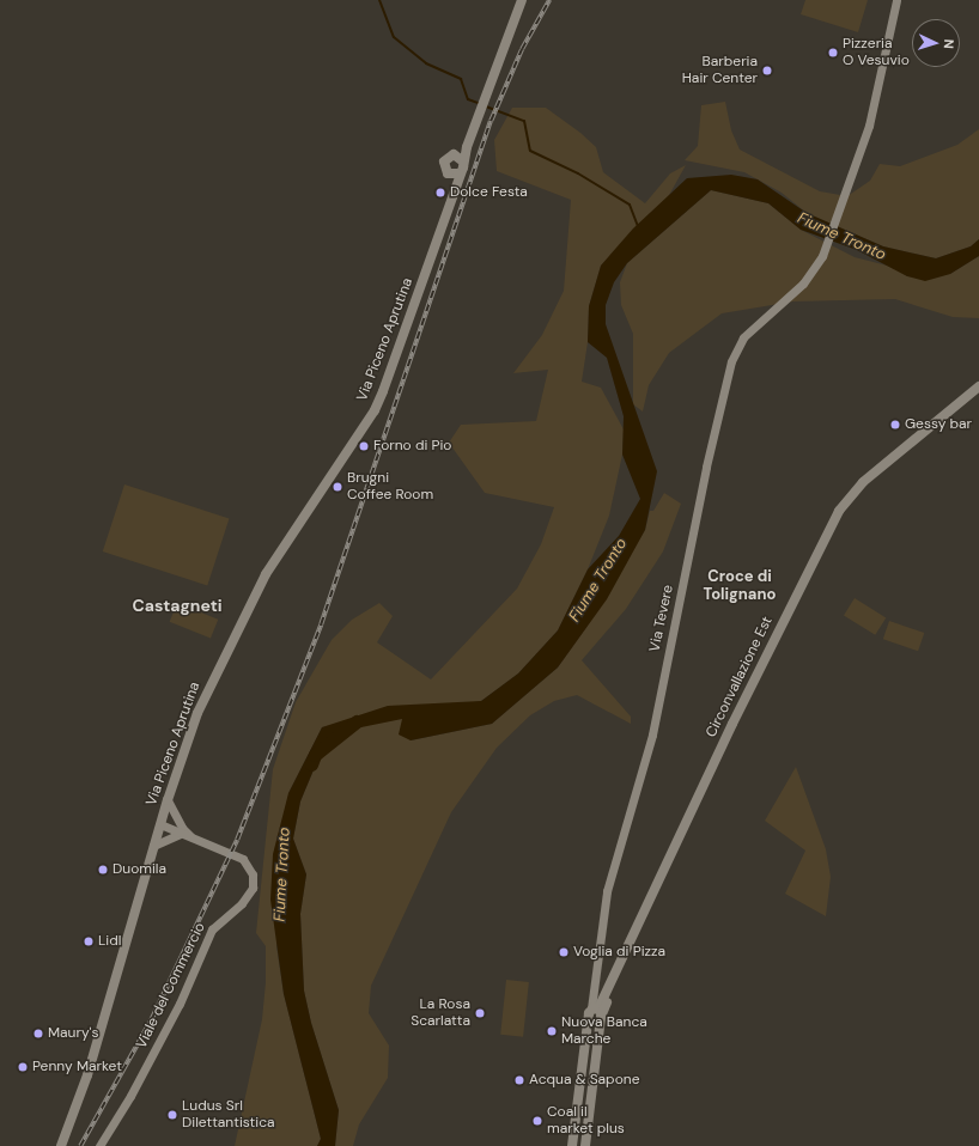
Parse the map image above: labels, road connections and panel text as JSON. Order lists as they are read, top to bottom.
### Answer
{
  "streets": {
    "main road": ["Via Piceno Aprutina", "Circonvallazione Est"],
    "street": ["Via Tevere", "Viale del Commercio"]
  },
  "crossings": [
    ["Via Piceno Aprutina", "Viale del Commercio"],
    ["Via Tevere", "Circonvallazione Est"]
  ],
  "districts": ["Croce di Tolignano", "Castagneti"],
  "water": ["Fiume Tronto"],
  "places": [
    "Pizzeria O Vesuvio",
    "Barberia Hair Center",
    "Dolce Festa",
    "Gessy bar",
    "Forno di Pio",
    "Brugni Coffee Room",
    "Duomila",
    "Lidl",
    "Voglia di Pizza",
    "La Rosa Scarlatta",
    "Nuova Banca Marche",
    "Maury's",
    "Penny Market",
    "Acqua & Sapone",
    "Ludus Srl Dilettantistica",
    "Coal il market plus"
  ],
  "north": "right"
}
